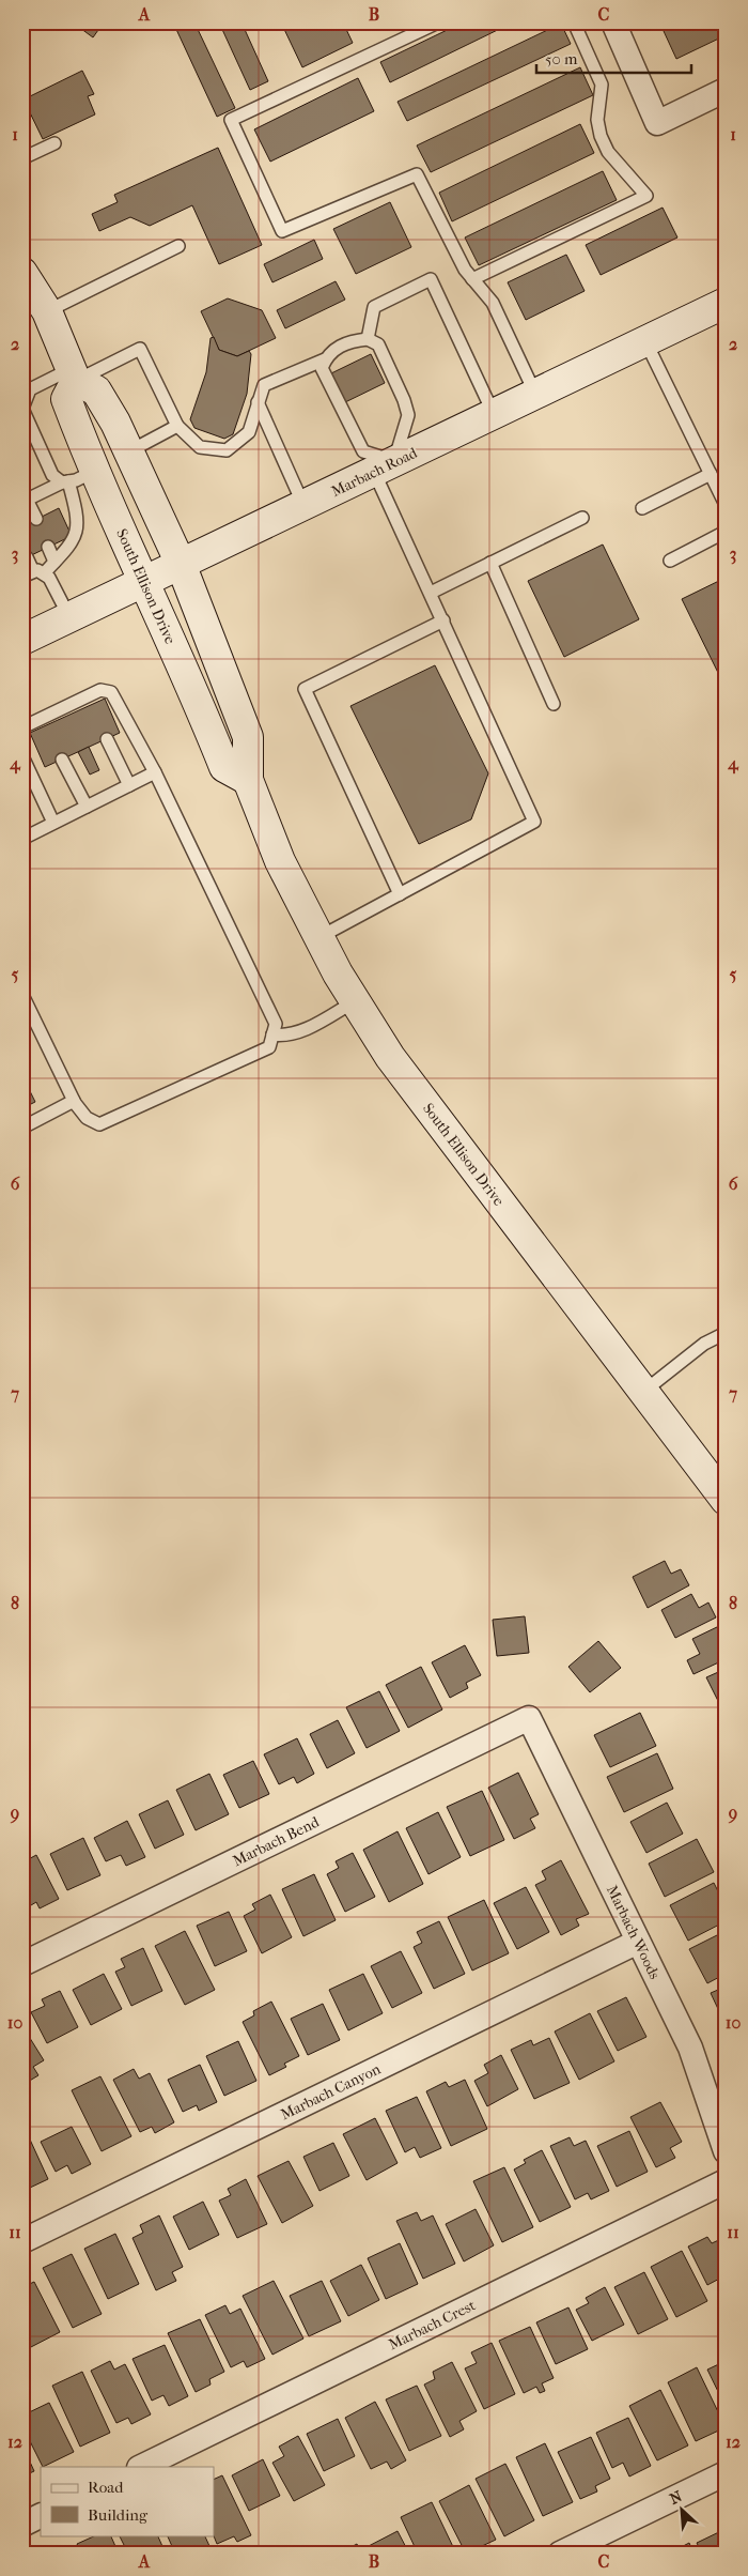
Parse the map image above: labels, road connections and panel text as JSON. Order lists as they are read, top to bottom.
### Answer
{
  "streets": {
    "street": [
      "Marbach Road",
      "South Ellison Drive",
      "Marbach Bend",
      "Marbach Woods",
      "Marbach Canyon",
      "Marbach Crest"
    ]
  },
  "crossings": [
    ["Marbach Road", "South Ellison Drive"],
    ["Marbach Bend", "Marbach Woods"],
    ["Marbach Woods", "Marbach Canyon"]
  ],
  "legend": ["Road", "Building"],
  "scale_bar": "50 m",
  "north": "top left",
  "grid": {
    "columns": ["A", "B", "C"],
    "rows": [
      "1",
      "2",
      "3",
      "4",
      "5",
      "6",
      "7",
      "8",
      "9",
      "10",
      "11",
      "12"
    ]
  }
}
